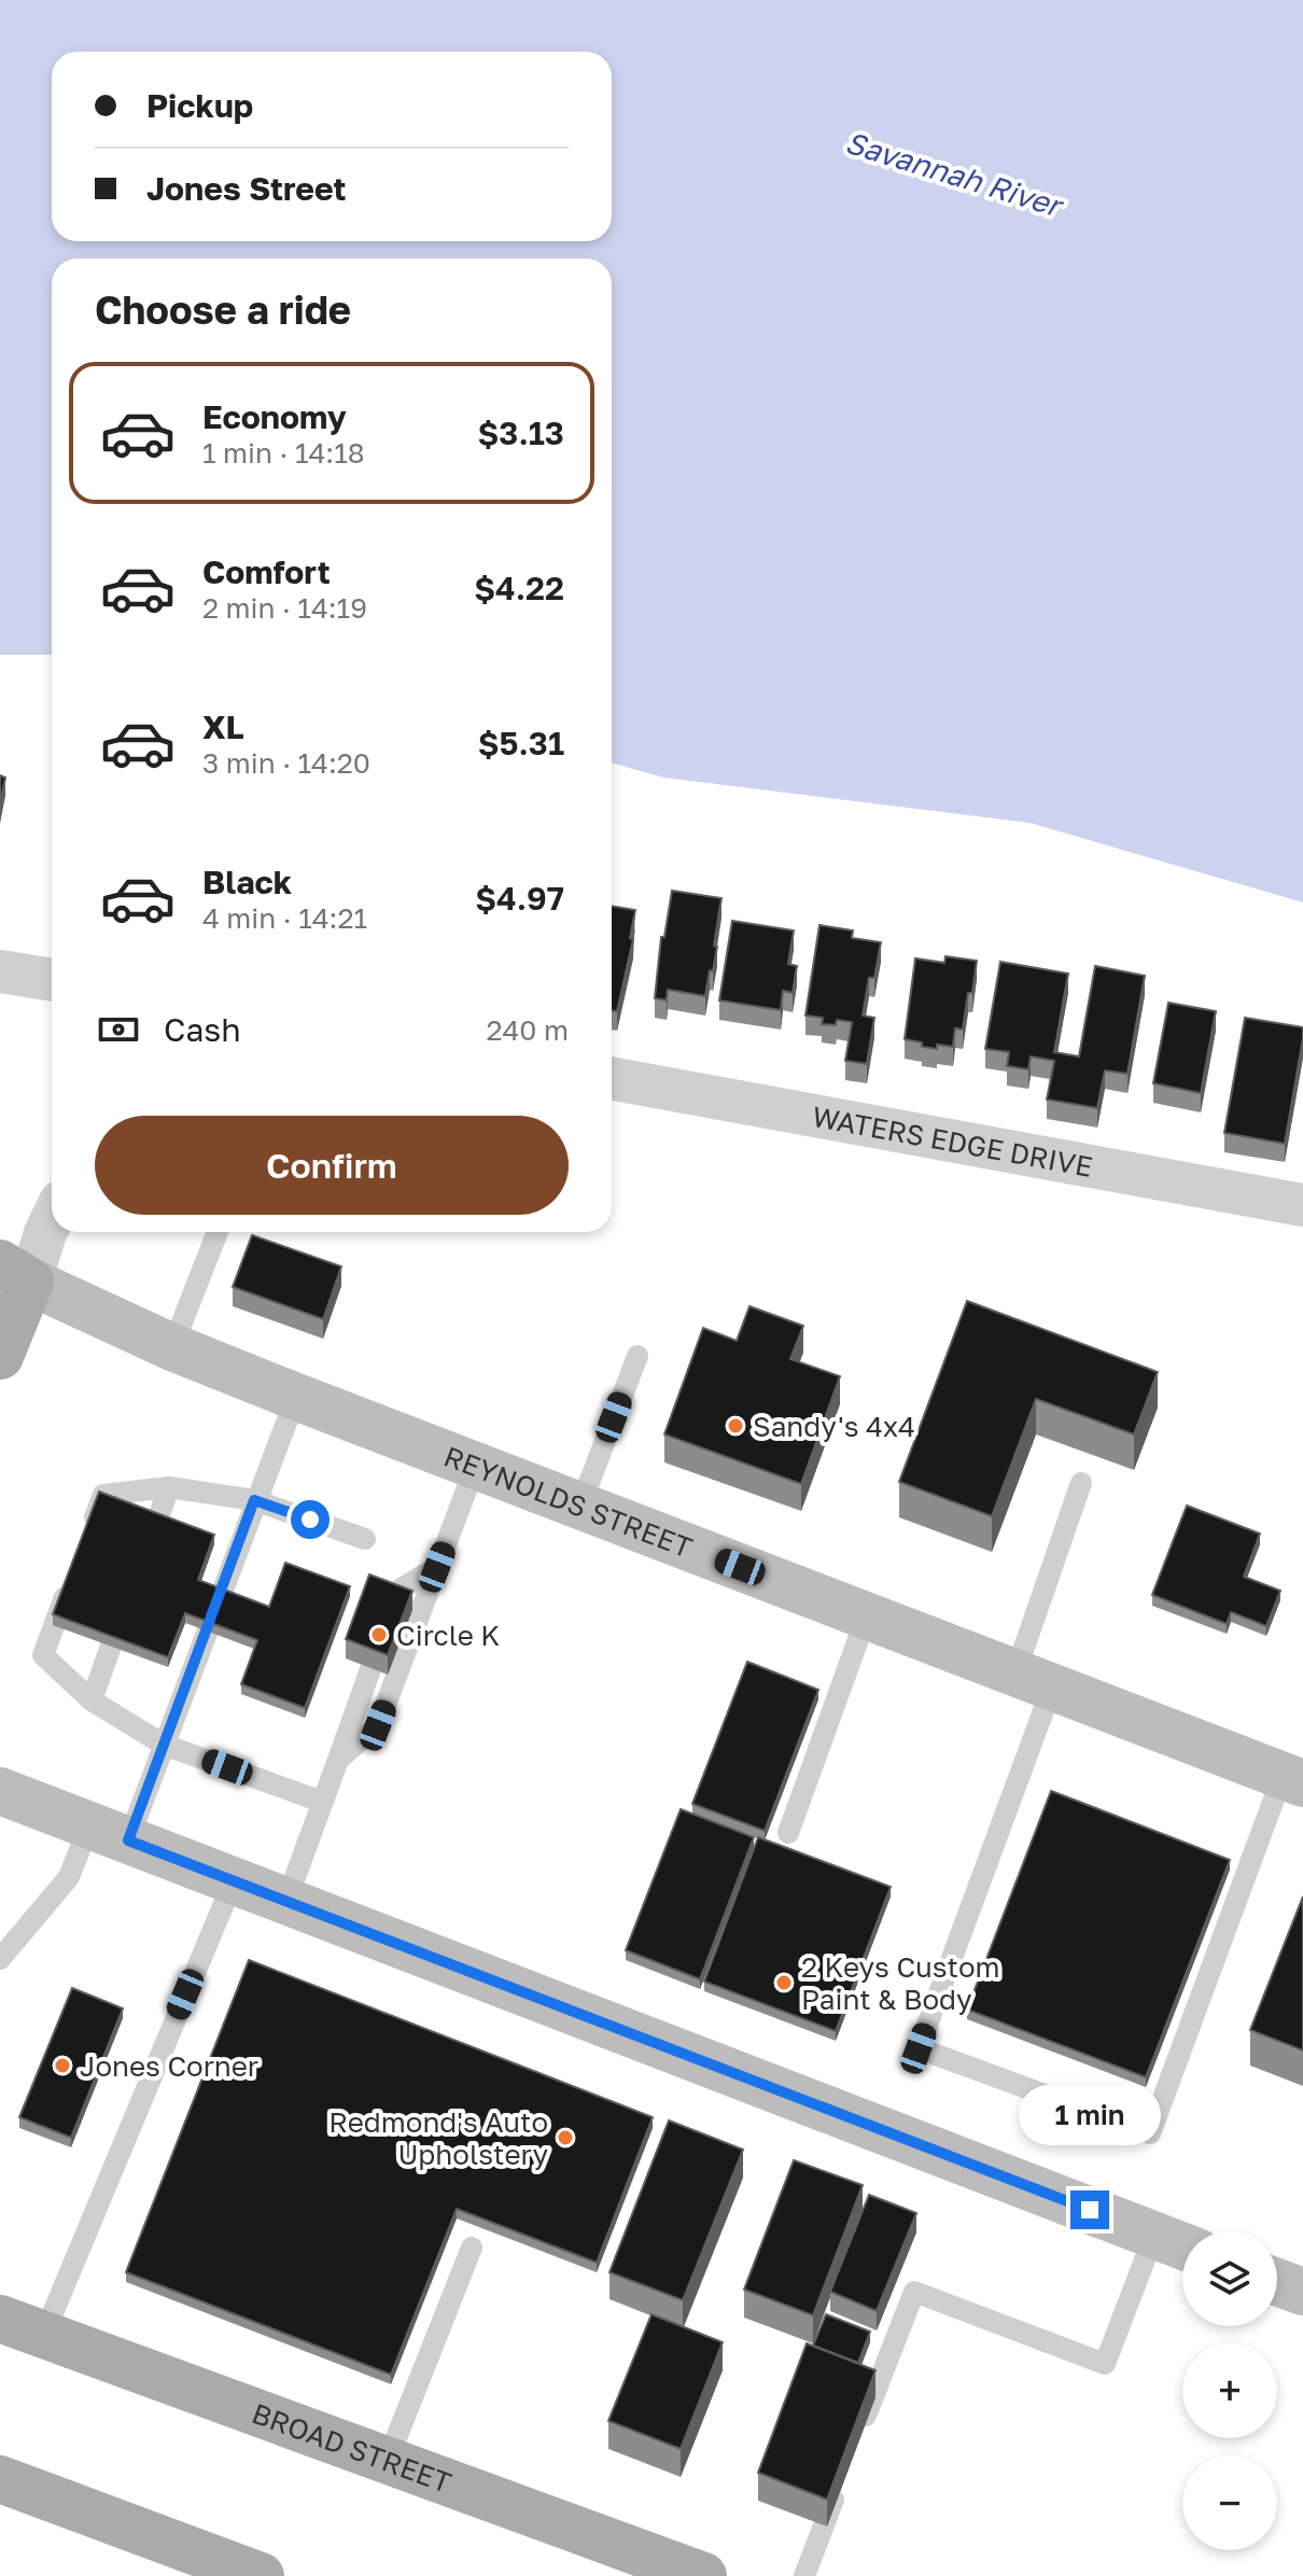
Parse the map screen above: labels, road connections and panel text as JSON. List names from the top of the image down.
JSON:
{
  "streets": {
    "main road": ["REYNOLDS STREET", "BROAD STREET"],
    "street": ["WATERS EDGE DRIVE"]
  },
  "water": ["Savannah River"],
  "places": [
    "Sandy's 4x4",
    "Circle K",
    "2 Keys Custom Paint & Body",
    "Jones Corner",
    "Redmond's Auto Upholstery"
  ],
  "page": {
    "banner": ["Pickup", "Jones Street"],
    "heading": "Choose a ride",
    "list": [
      {
        "name": "Economy",
        "note": "1 min · 14:18",
        "value": "$3.13"
      },
      {
        "name": "Comfort",
        "note": "2 min · 14:19",
        "value": "$4.22"
      },
      {
        "name": "XL",
        "note": "3 min · 14:20",
        "value": "$5.31"
      },
      {
        "name": "Black",
        "note": "4 min · 14:21",
        "value": "$4.97"
      }
    ],
    "pay": ["Cash", "240 m"],
    "buttons": "Confirm",
    "bubble": "1 min",
    "map_buttons": ["+", "−"]
  }
}
